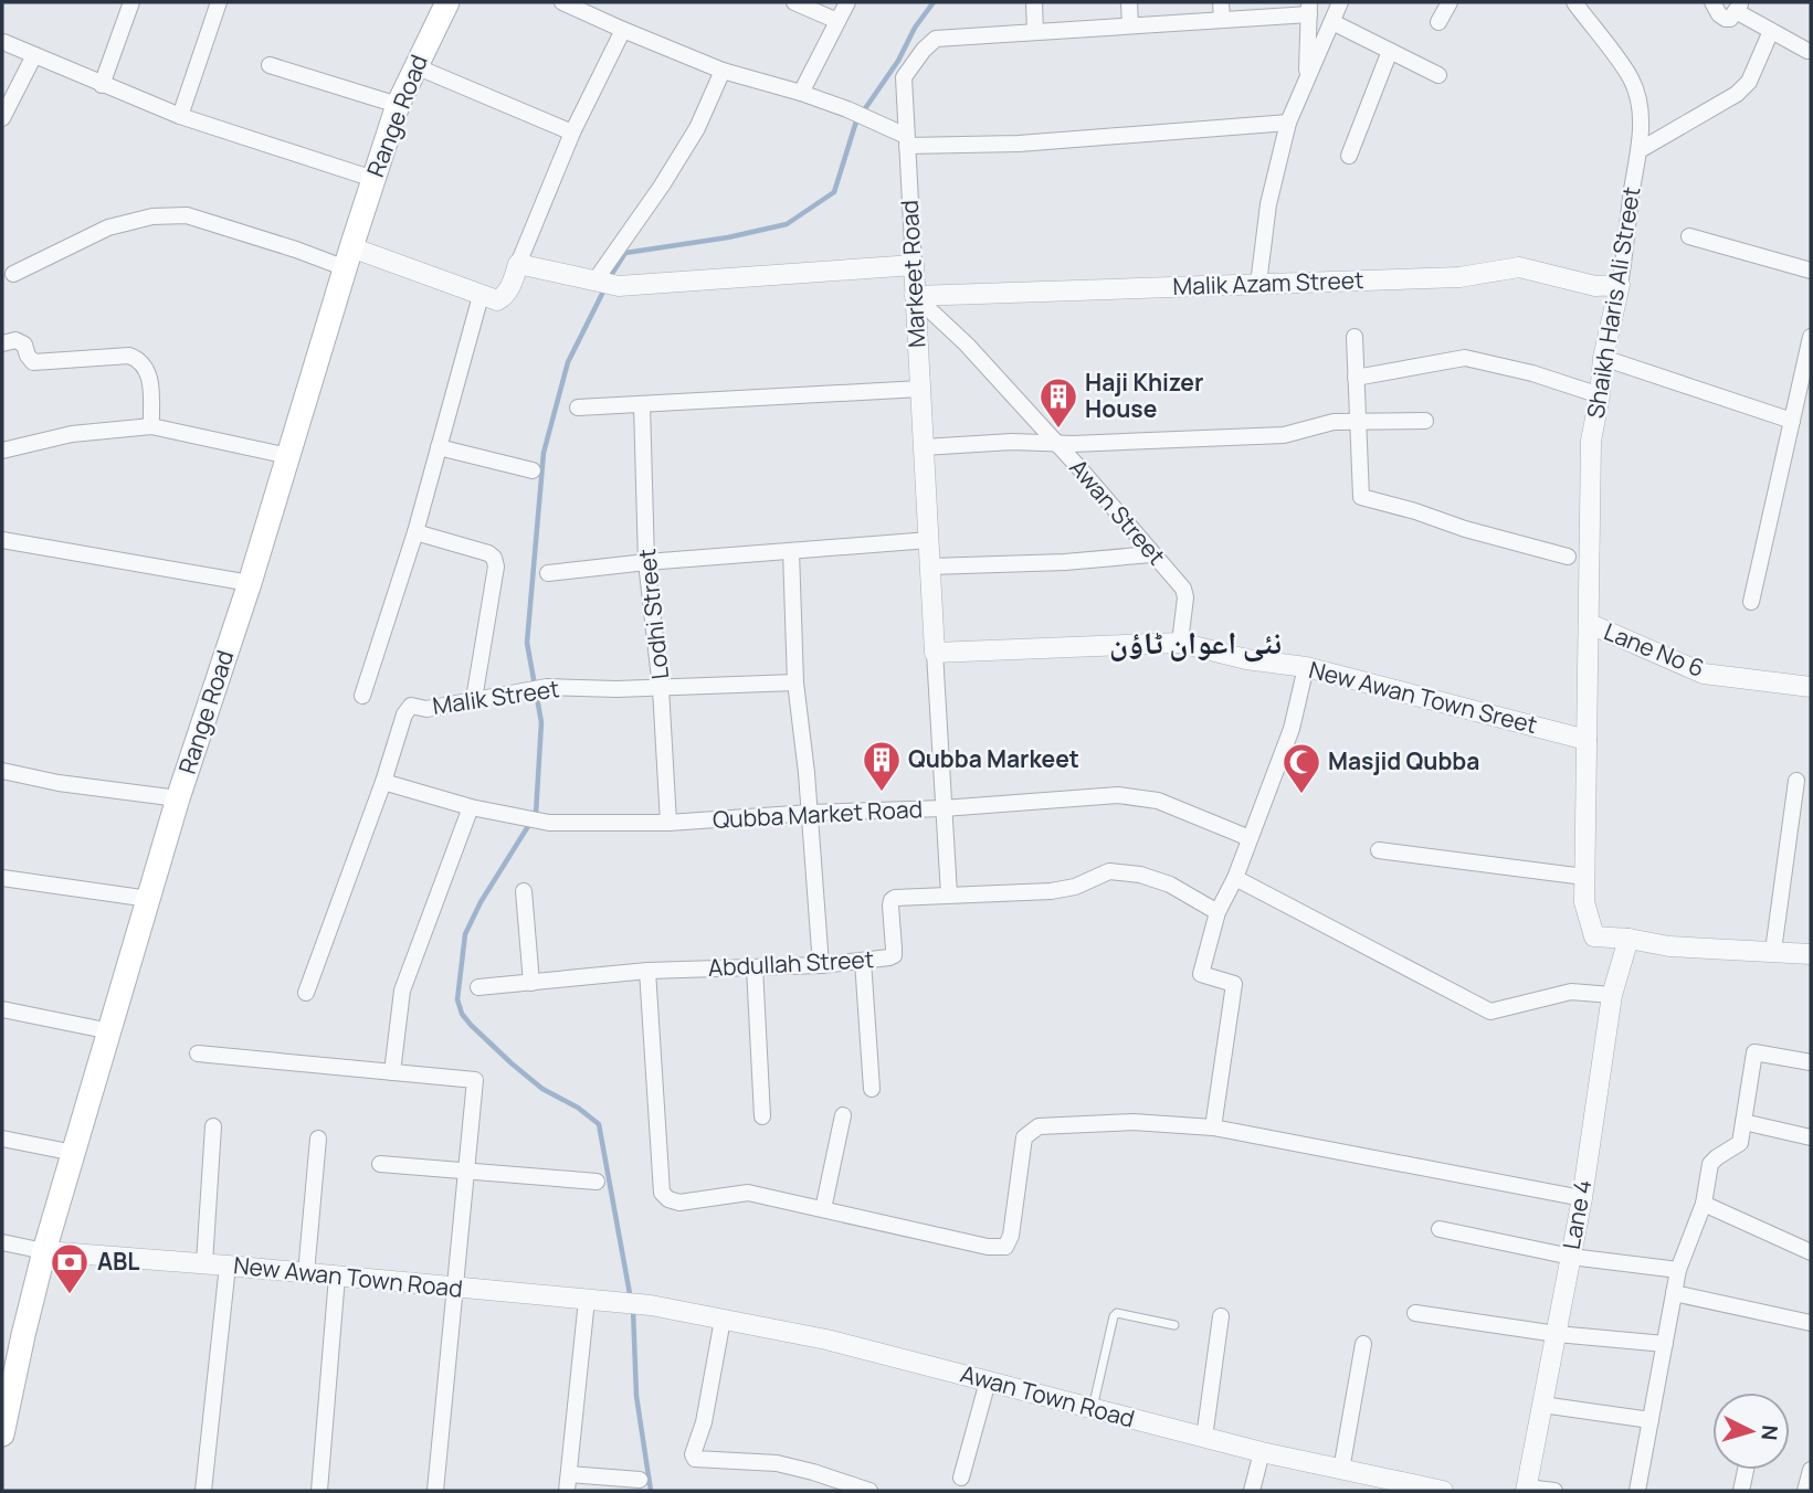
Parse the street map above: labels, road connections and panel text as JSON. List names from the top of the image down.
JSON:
{
  "streets": {
    "main road": ["Range Road"],
    "street": [
      "Markeet Road",
      "Malik Azam Street",
      "Shaikh Haris Ali Street",
      "Awan Street",
      "Lodhi Street",
      "Lane No 6",
      "Malik Street",
      "New Awan Town Sreet",
      "Qubba Market Road",
      "Abdullah Street",
      "Lane 4",
      "New Awan Town Road",
      "Awan Town Road"
    ]
  },
  "crossings": [
    ["Range Road", "New Awan Town Road"],
    ["Markeet Road", "Malik Azam Street"],
    ["Markeet Road", "Awan Street"],
    ["Markeet Road", "New Awan Town Sreet"],
    ["Markeet Road", "Qubba Market Road"],
    ["Markeet Road", "Abdullah Street"],
    ["Malik Azam Street", "Shaikh Haris Ali Street"],
    ["Malik Azam Street", "Awan Street"],
    ["Shaikh Haris Ali Street", "Lane No 6"],
    ["Shaikh Haris Ali Street", "New Awan Town Sreet"],
    ["Shaikh Haris Ali Street", "Lane 4"],
    ["Awan Street", "New Awan Town Sreet"],
    ["Lodhi Street", "Malik Street"],
    ["Lodhi Street", "Qubba Market Road"],
    ["Malik Street", "Qubba Market Road"],
    ["New Awan Town Road", "Awan Town Road"]
  ],
  "districts": ["نئی اعوان ٹاؤن"],
  "places": {
    "building": ["Haji Khizer House", "Qubba Markeet"],
    "mosque": ["Masjid Qubba"],
    "bank": ["ABL"]
  },
  "north": "right"
}
